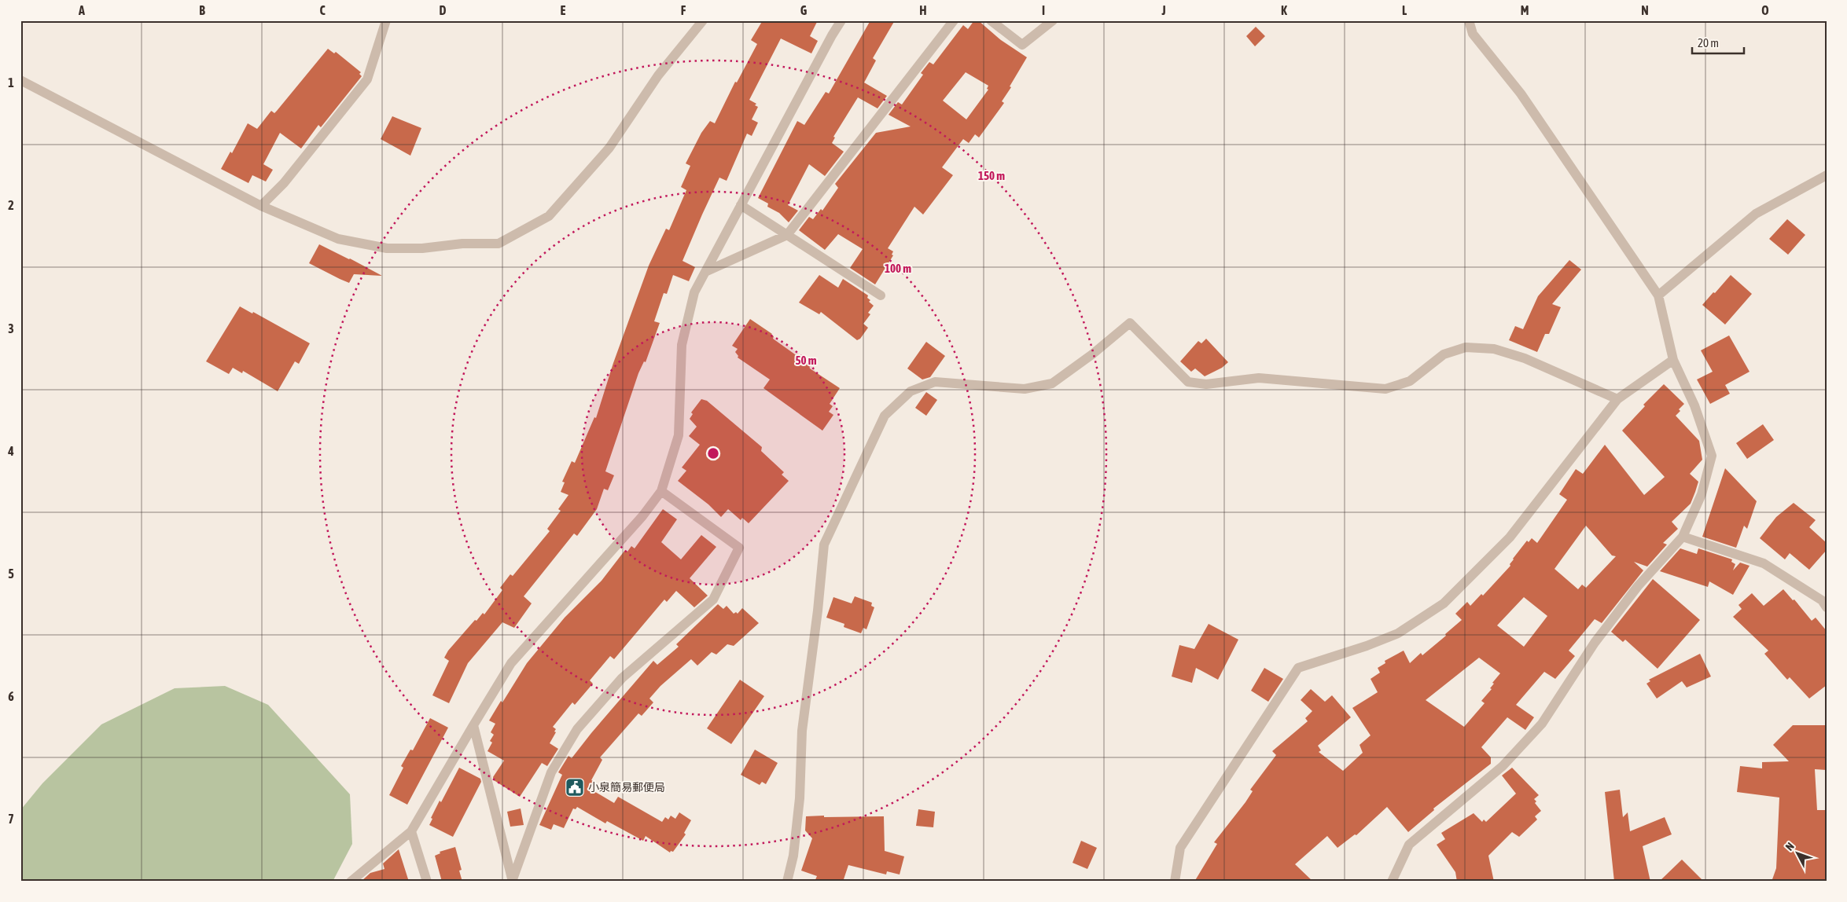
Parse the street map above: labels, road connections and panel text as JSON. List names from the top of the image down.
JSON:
{
  "places": {
    "public building": ["小泉簡易郵便局"]
  },
  "scale_bar": "20 m",
  "north": "top left",
  "grid": {
    "columns": [
      "A",
      "B",
      "C",
      "D",
      "E",
      "F",
      "G",
      "H",
      "I",
      "J",
      "K",
      "L",
      "M",
      "N",
      "O"
    ],
    "rows": [
      "1",
      "2",
      "3",
      "4",
      "5",
      "6",
      "7"
    ]
  },
  "rings": ["150 m", "100 m", "50 m"]
}
